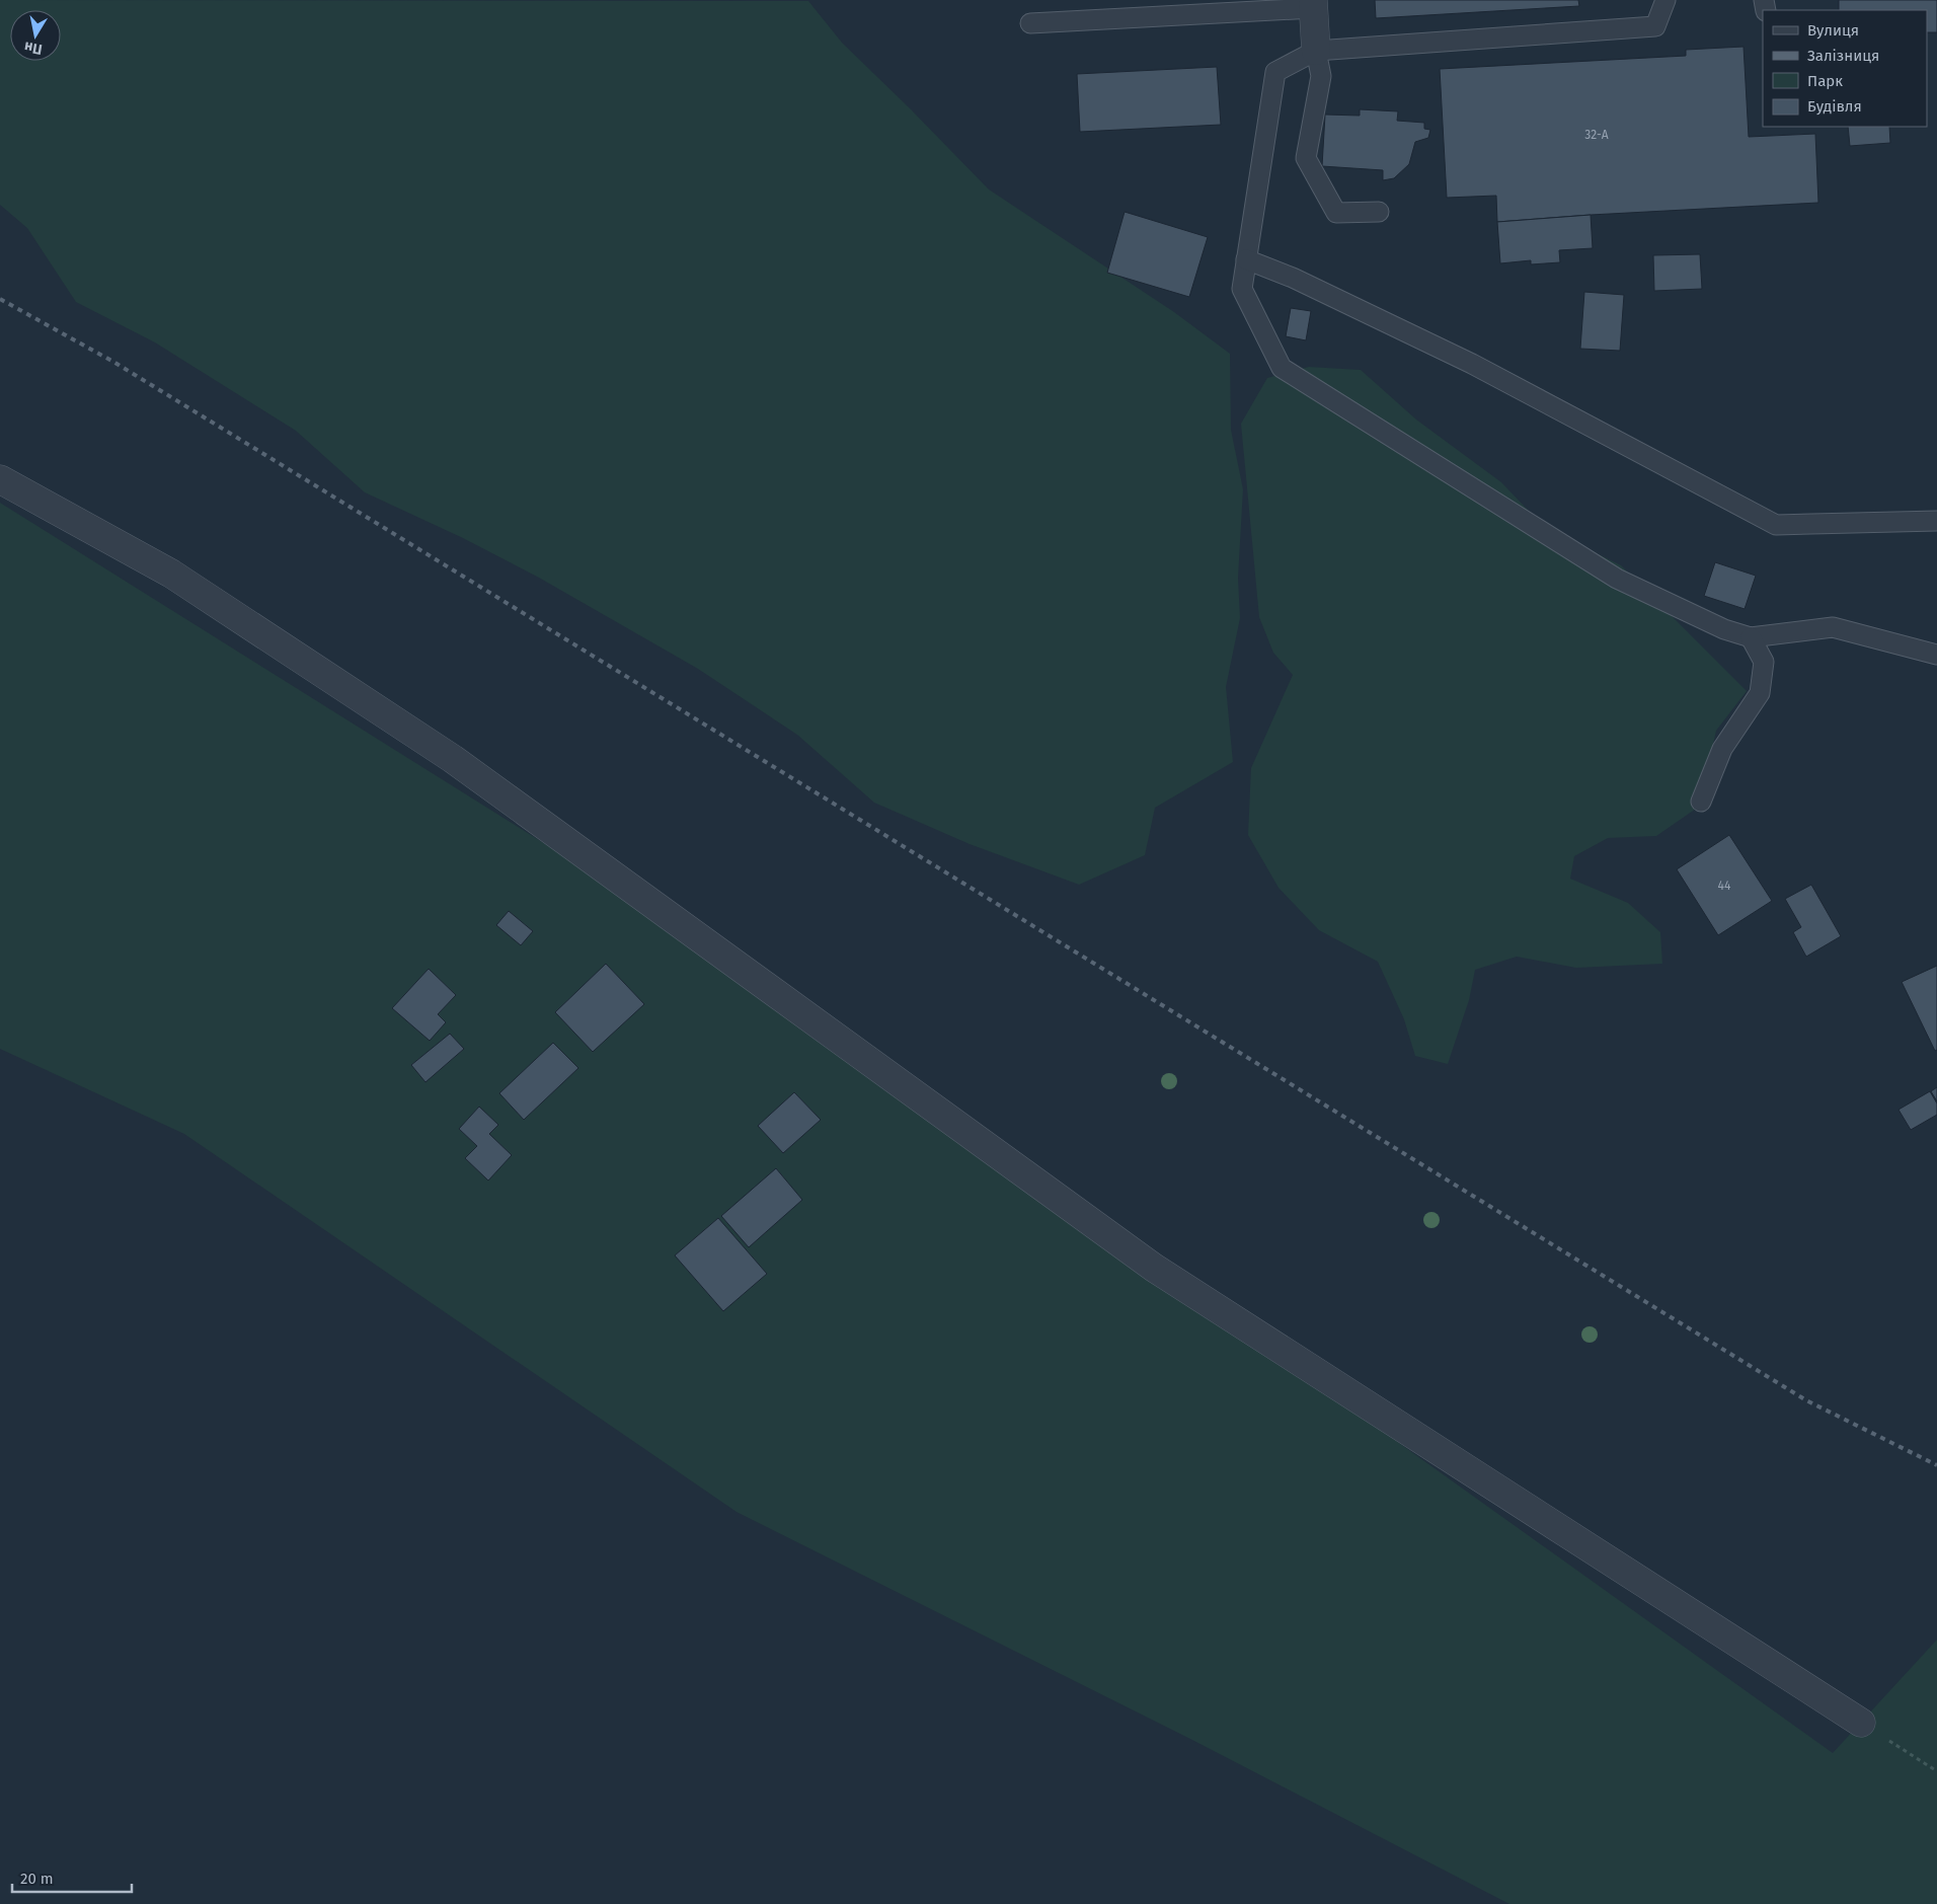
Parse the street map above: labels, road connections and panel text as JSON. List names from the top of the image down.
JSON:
{
  "house_numbers": ["32-А", "44"],
  "legend": [
    "Вулиця",
    "Залізниця",
    "Парк",
    "Будівля"
  ],
  "scale_bar": "20 m",
  "north": "bottom"
}
